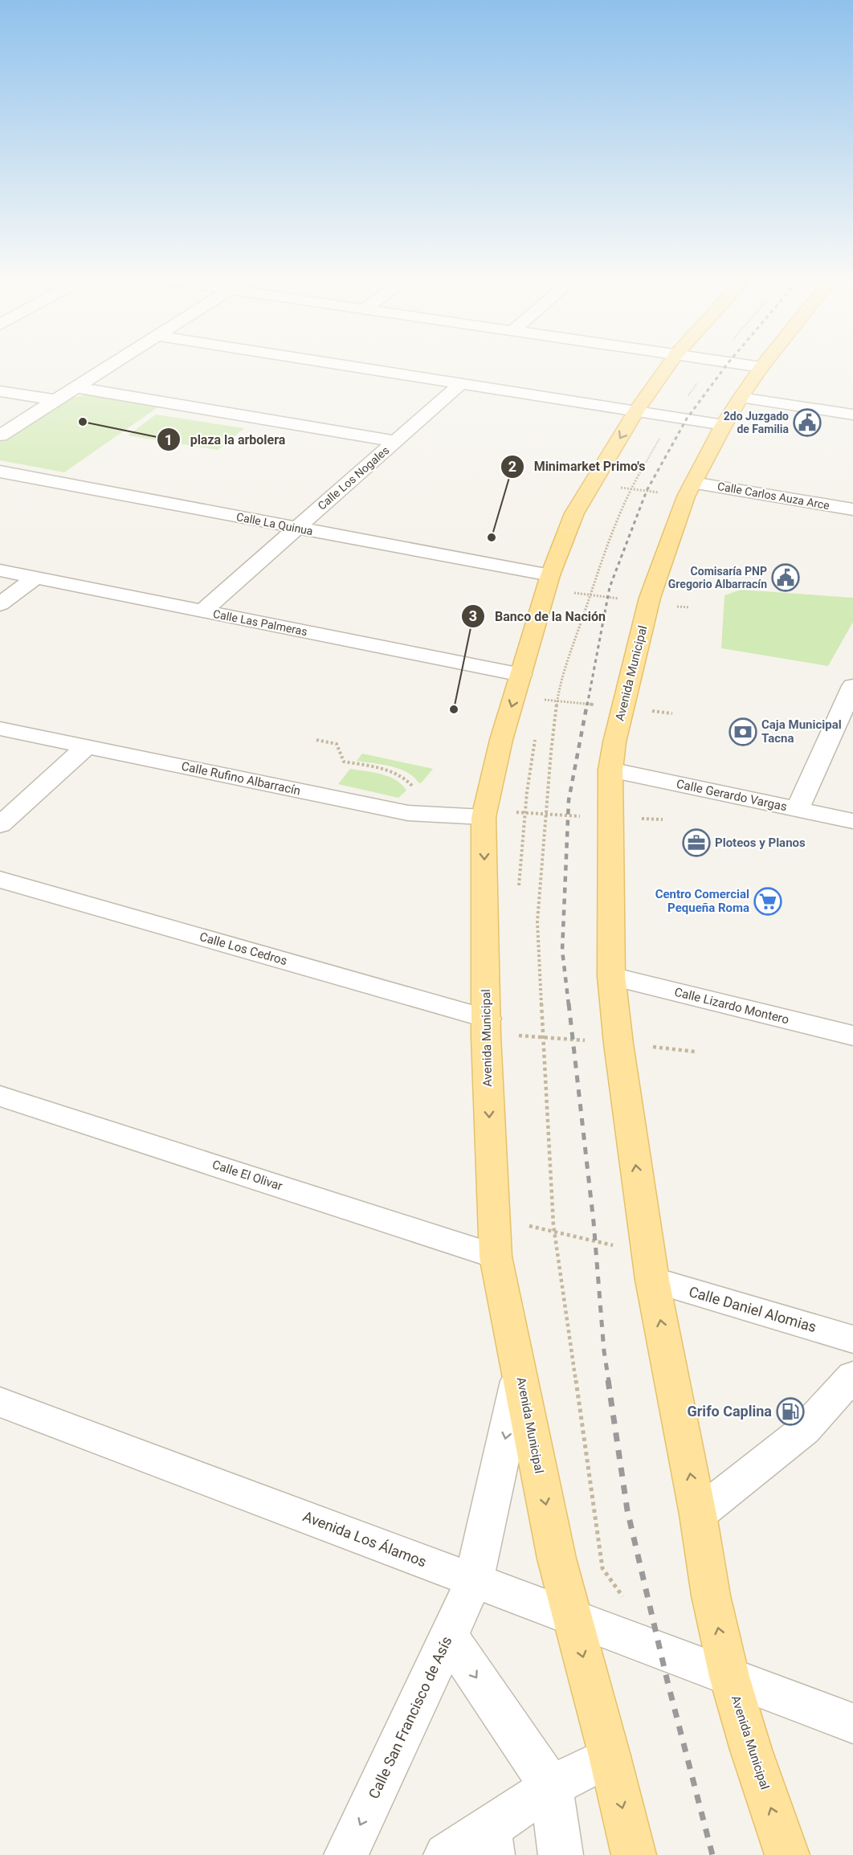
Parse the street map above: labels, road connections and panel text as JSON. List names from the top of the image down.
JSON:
{
  "streets": {
    "main road": ["Avenida Municipal"],
    "street": [
      "Calle Los Nogales",
      "Calle Carlos Auza Arce",
      "Calle La Quinua",
      "Calle Las Palmeras",
      "Calle Rufino Albarracín",
      "Calle Gerardo Vargas",
      "Calle Los Cedros",
      "Calle Lizardo Montero",
      "Calle El Olivar",
      "Calle Daniel Alomias",
      "Avenida Los Álamos",
      "Calle San Francisco de Asís"
    ]
  },
  "crossings": [
    ["Calle Los Nogales", "Calle La Quinua"],
    ["Calle Los Nogales", "Calle Las Palmeras"],
    ["Calle Carlos Auza Arce", "Avenida Municipal"],
    ["Calle La Quinua", "Avenida Municipal"],
    ["Calle Las Palmeras", "Avenida Municipal"],
    ["Avenida Municipal", "Calle Rufino Albarracín"],
    ["Avenida Municipal", "Calle Gerardo Vargas"],
    ["Avenida Municipal", "Calle Los Cedros"],
    ["Avenida Municipal", "Calle Lizardo Montero"],
    ["Avenida Municipal", "Calle El Olivar"],
    ["Avenida Municipal", "Calle Daniel Alomias"],
    ["Avenida Municipal", "Avenida Los Álamos"],
    ["Avenida Municipal", "Calle San Francisco de Asís"],
    ["Avenida Los Álamos", "Calle San Francisco de Asís"]
  ],
  "one_way": ["Calle San Francisco de Asís"],
  "places": {
    "other": ["plaza la arbolera", "Minimarket Primo's", "Banco de la Nación"],
    "public building": ["2do Juzgado de Familia", "Comisaría PNP Gregorio Albarracín"],
    "bank": ["Caja Municipal Tacna"],
    "office": ["Ploteos y Planos"],
    "supermarket": ["Centro Comercial Pequeña Roma"],
    "fuel station": ["Grifo Caplina"]
  }
}
